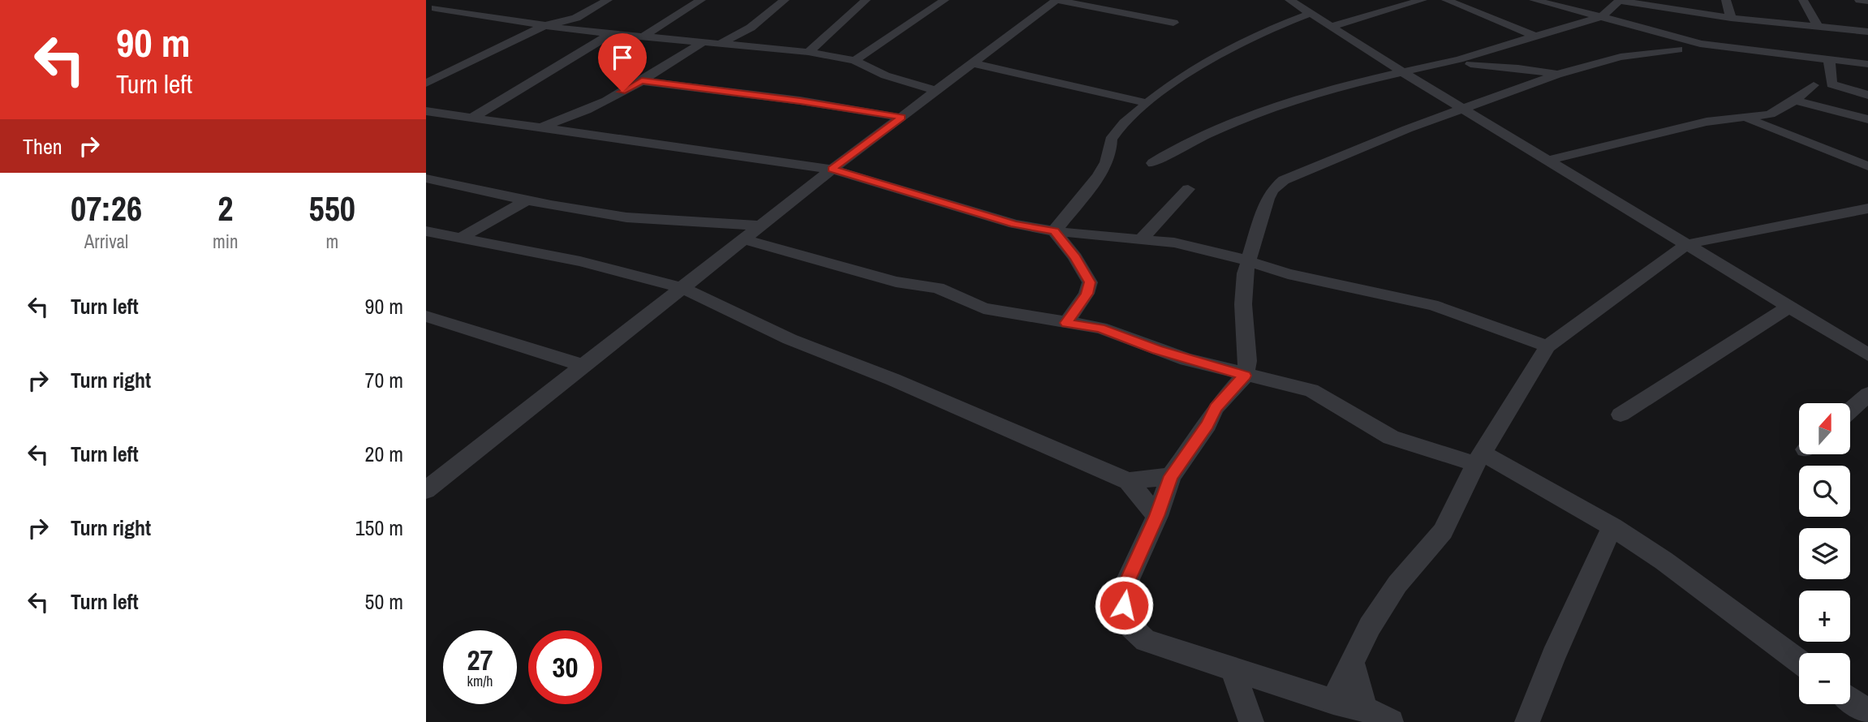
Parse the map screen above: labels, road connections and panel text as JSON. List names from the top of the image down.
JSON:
{
  "north": "top",
  "page": {
    "turn": ["90 m", "Turn left"],
    "then": "Then",
    "eta": [
      "07:26",
      "Arrival",
      "2",
      "min",
      "550",
      "m"
    ],
    "list": [
      {
        "name": "Turn left",
        "value": "90 m"
      },
      {
        "name": "Turn right",
        "value": "70 m"
      },
      {
        "name": "Turn left",
        "value": "20 m"
      },
      {
        "name": "Turn right",
        "value": "150 m"
      },
      {
        "name": "Turn left",
        "value": "50 m"
      }
    ],
    "map_buttons": ["+", "−"],
    "speed": "27 km/h",
    "limit": "30"
  }
}
